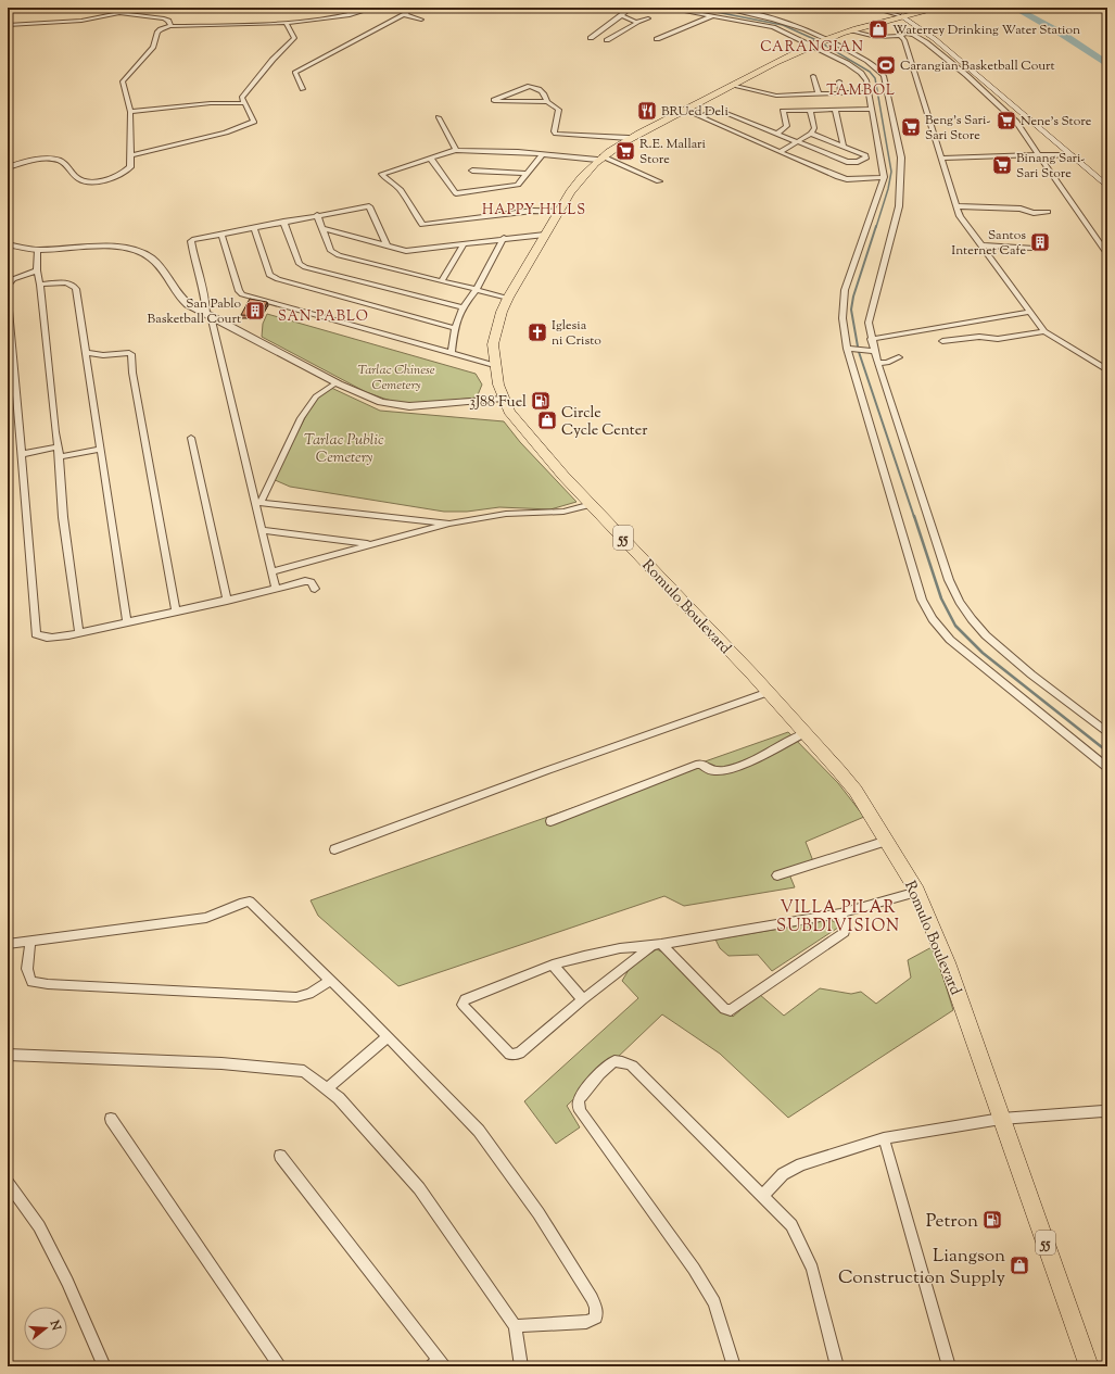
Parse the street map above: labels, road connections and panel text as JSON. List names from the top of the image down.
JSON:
{
  "streets": {
    "highway": ["55", "Romulo Boulevard"]
  },
  "districts": [
    "CARANGIAN",
    "TAMBOL",
    "HAPPY HILLS",
    "SAN PABLO",
    "VILLA PILAR SUBDIVISION"
  ],
  "parks": ["Tarlac Chinese Cemetery", "Tarlac Public Cemetery"],
  "places": {
    "shop": ["Waterrey Drinking Water Station", "Circle Cycle Center", "Liangson Construction Supply"],
    "sports": ["Carangian Basketball Court"],
    "restaurant": ["BRUed Deli"],
    "supermarket": [
      "Nene's Store",
      "Beng's Sari- Sari Store",
      "R.E. Mallari Store",
      "Binang Sari- Sari Store"
    ],
    "building": ["Santos Internet Cafe", "San Pablo Basketball Court"],
    "church": ["Iglesia ni Cristo"],
    "fuel station": ["3J88 Fuel", "Petron"]
  },
  "north": "right"
}
